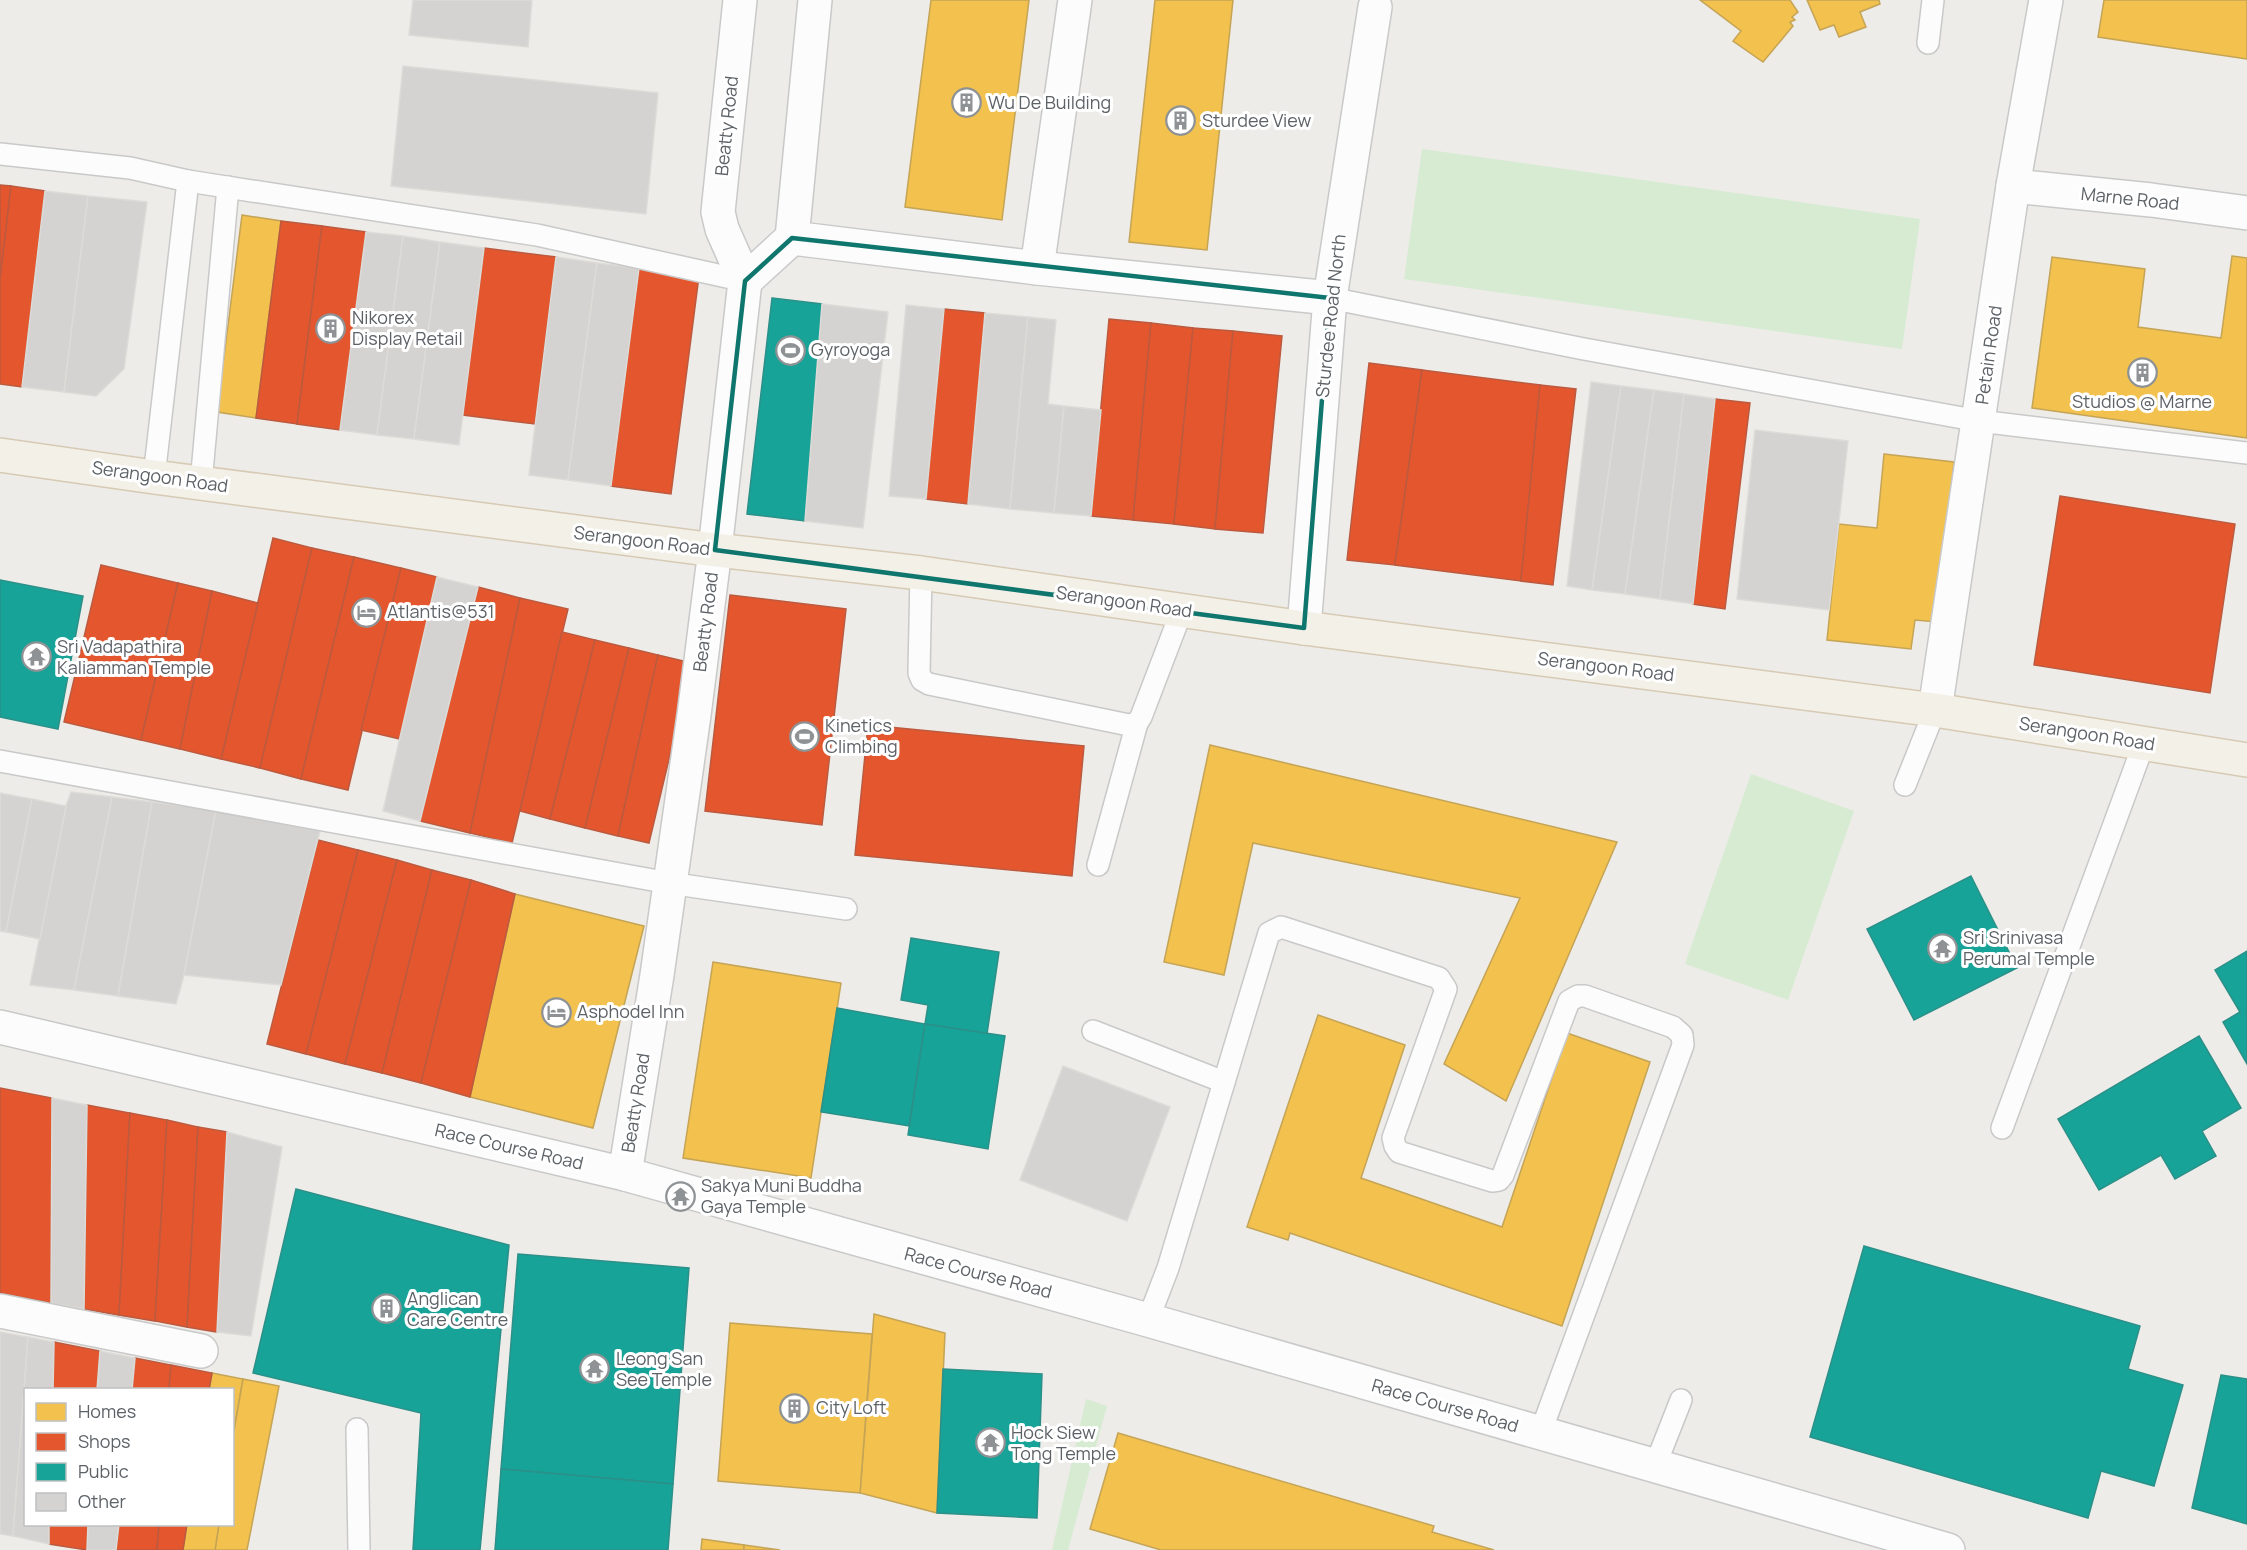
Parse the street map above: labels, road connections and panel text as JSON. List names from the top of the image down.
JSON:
{
  "streets": {
    "main road": ["Serangoon Road"],
    "street": [
      "Beatty Road",
      "Marne Road",
      "Sturdee Road North",
      "Petain Road",
      "Race Course Road"
    ]
  },
  "crossings": [
    ["Beatty Road", "Serangoon Road"],
    ["Beatty Road", "Race Course Road"],
    ["Marne Road", "Petain Road"],
    ["Sturdee Road North", "Serangoon Road"],
    ["Petain Road", "Serangoon Road"]
  ],
  "places": {
    "building": [
      "Wu De Building",
      "Sturdee View",
      "Nikorex Display Retail",
      "Studios @ Marne",
      "Anglican Care Centre",
      "City Loft"
    ],
    "sports": ["Gyroyoga", "Kinetics Climbing"],
    "hotel": ["Atlantis@531", "Asphodel Inn"],
    "temple": [
      "Sri Vadapathira Kaliamman Temple",
      "Sri Srinivasa Perumal Temple",
      "Sakya Muni Buddha Gaya Temple",
      "Leong San See Temple",
      "Hock Siew Tong Temple"
    ]
  },
  "legend": [
    "Homes",
    "Shops",
    "Public",
    "Other"
  ]
}
